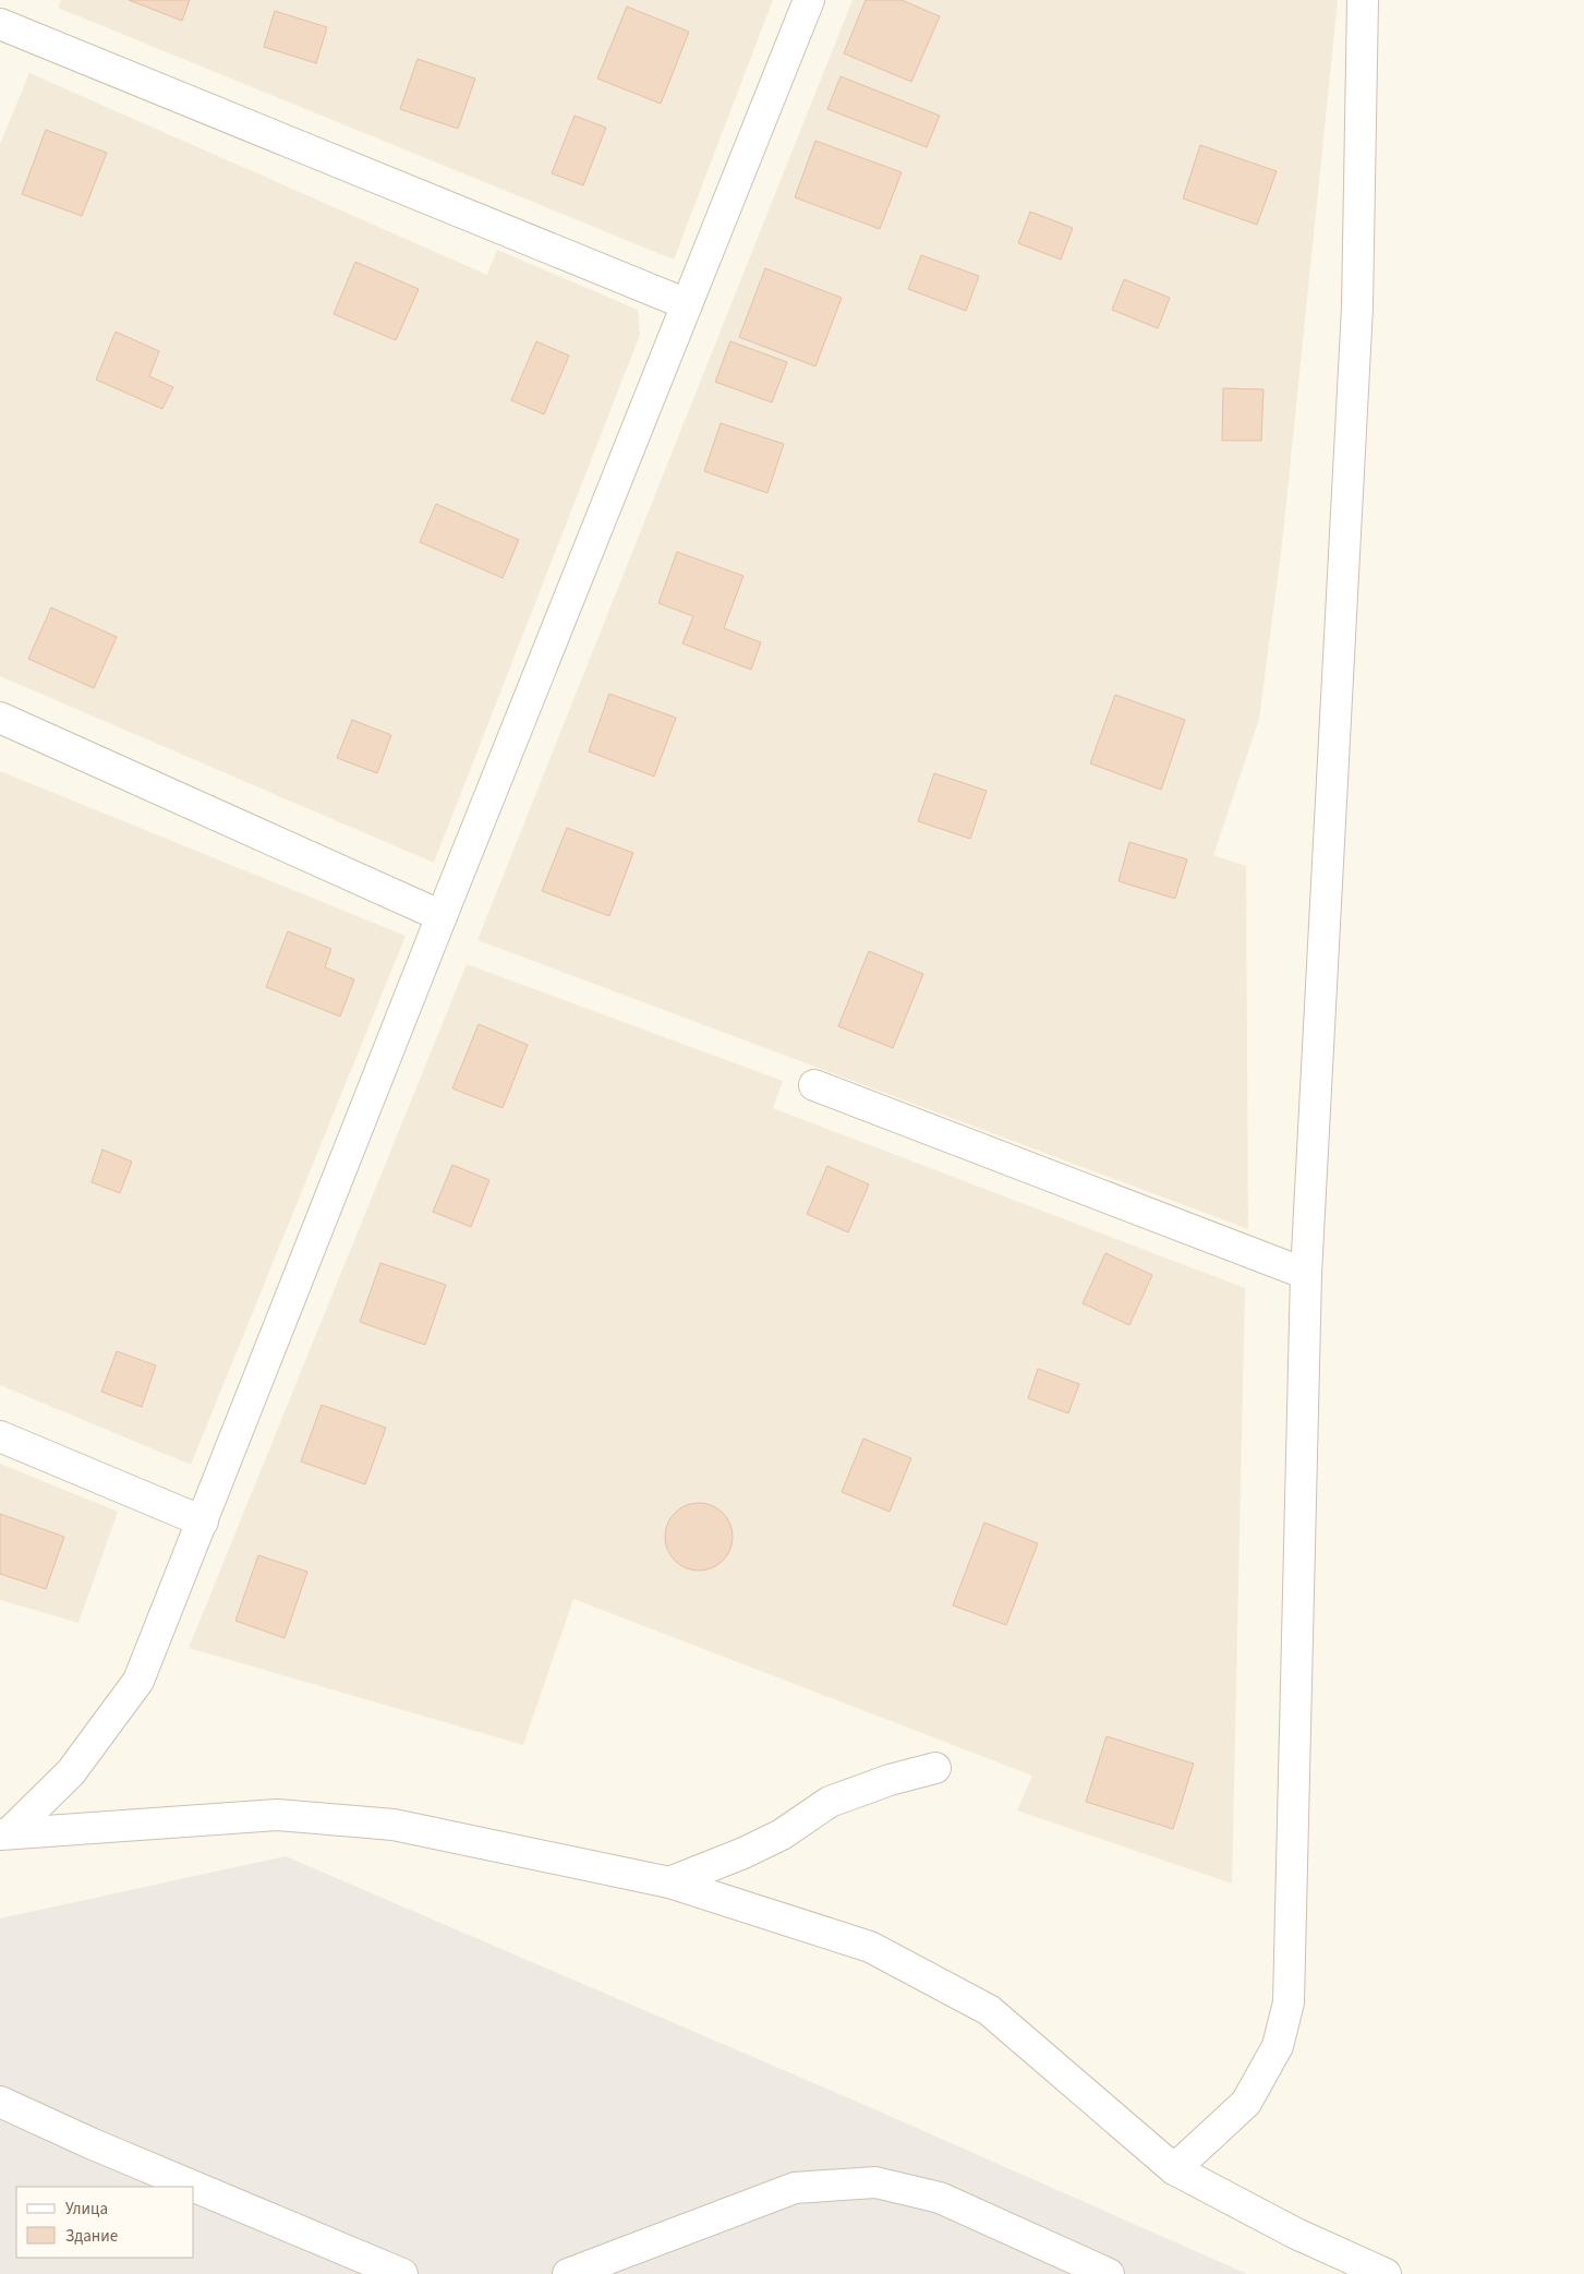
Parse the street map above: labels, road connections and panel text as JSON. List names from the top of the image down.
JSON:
{
  "legend": ["Улица", "Здание"]
}
